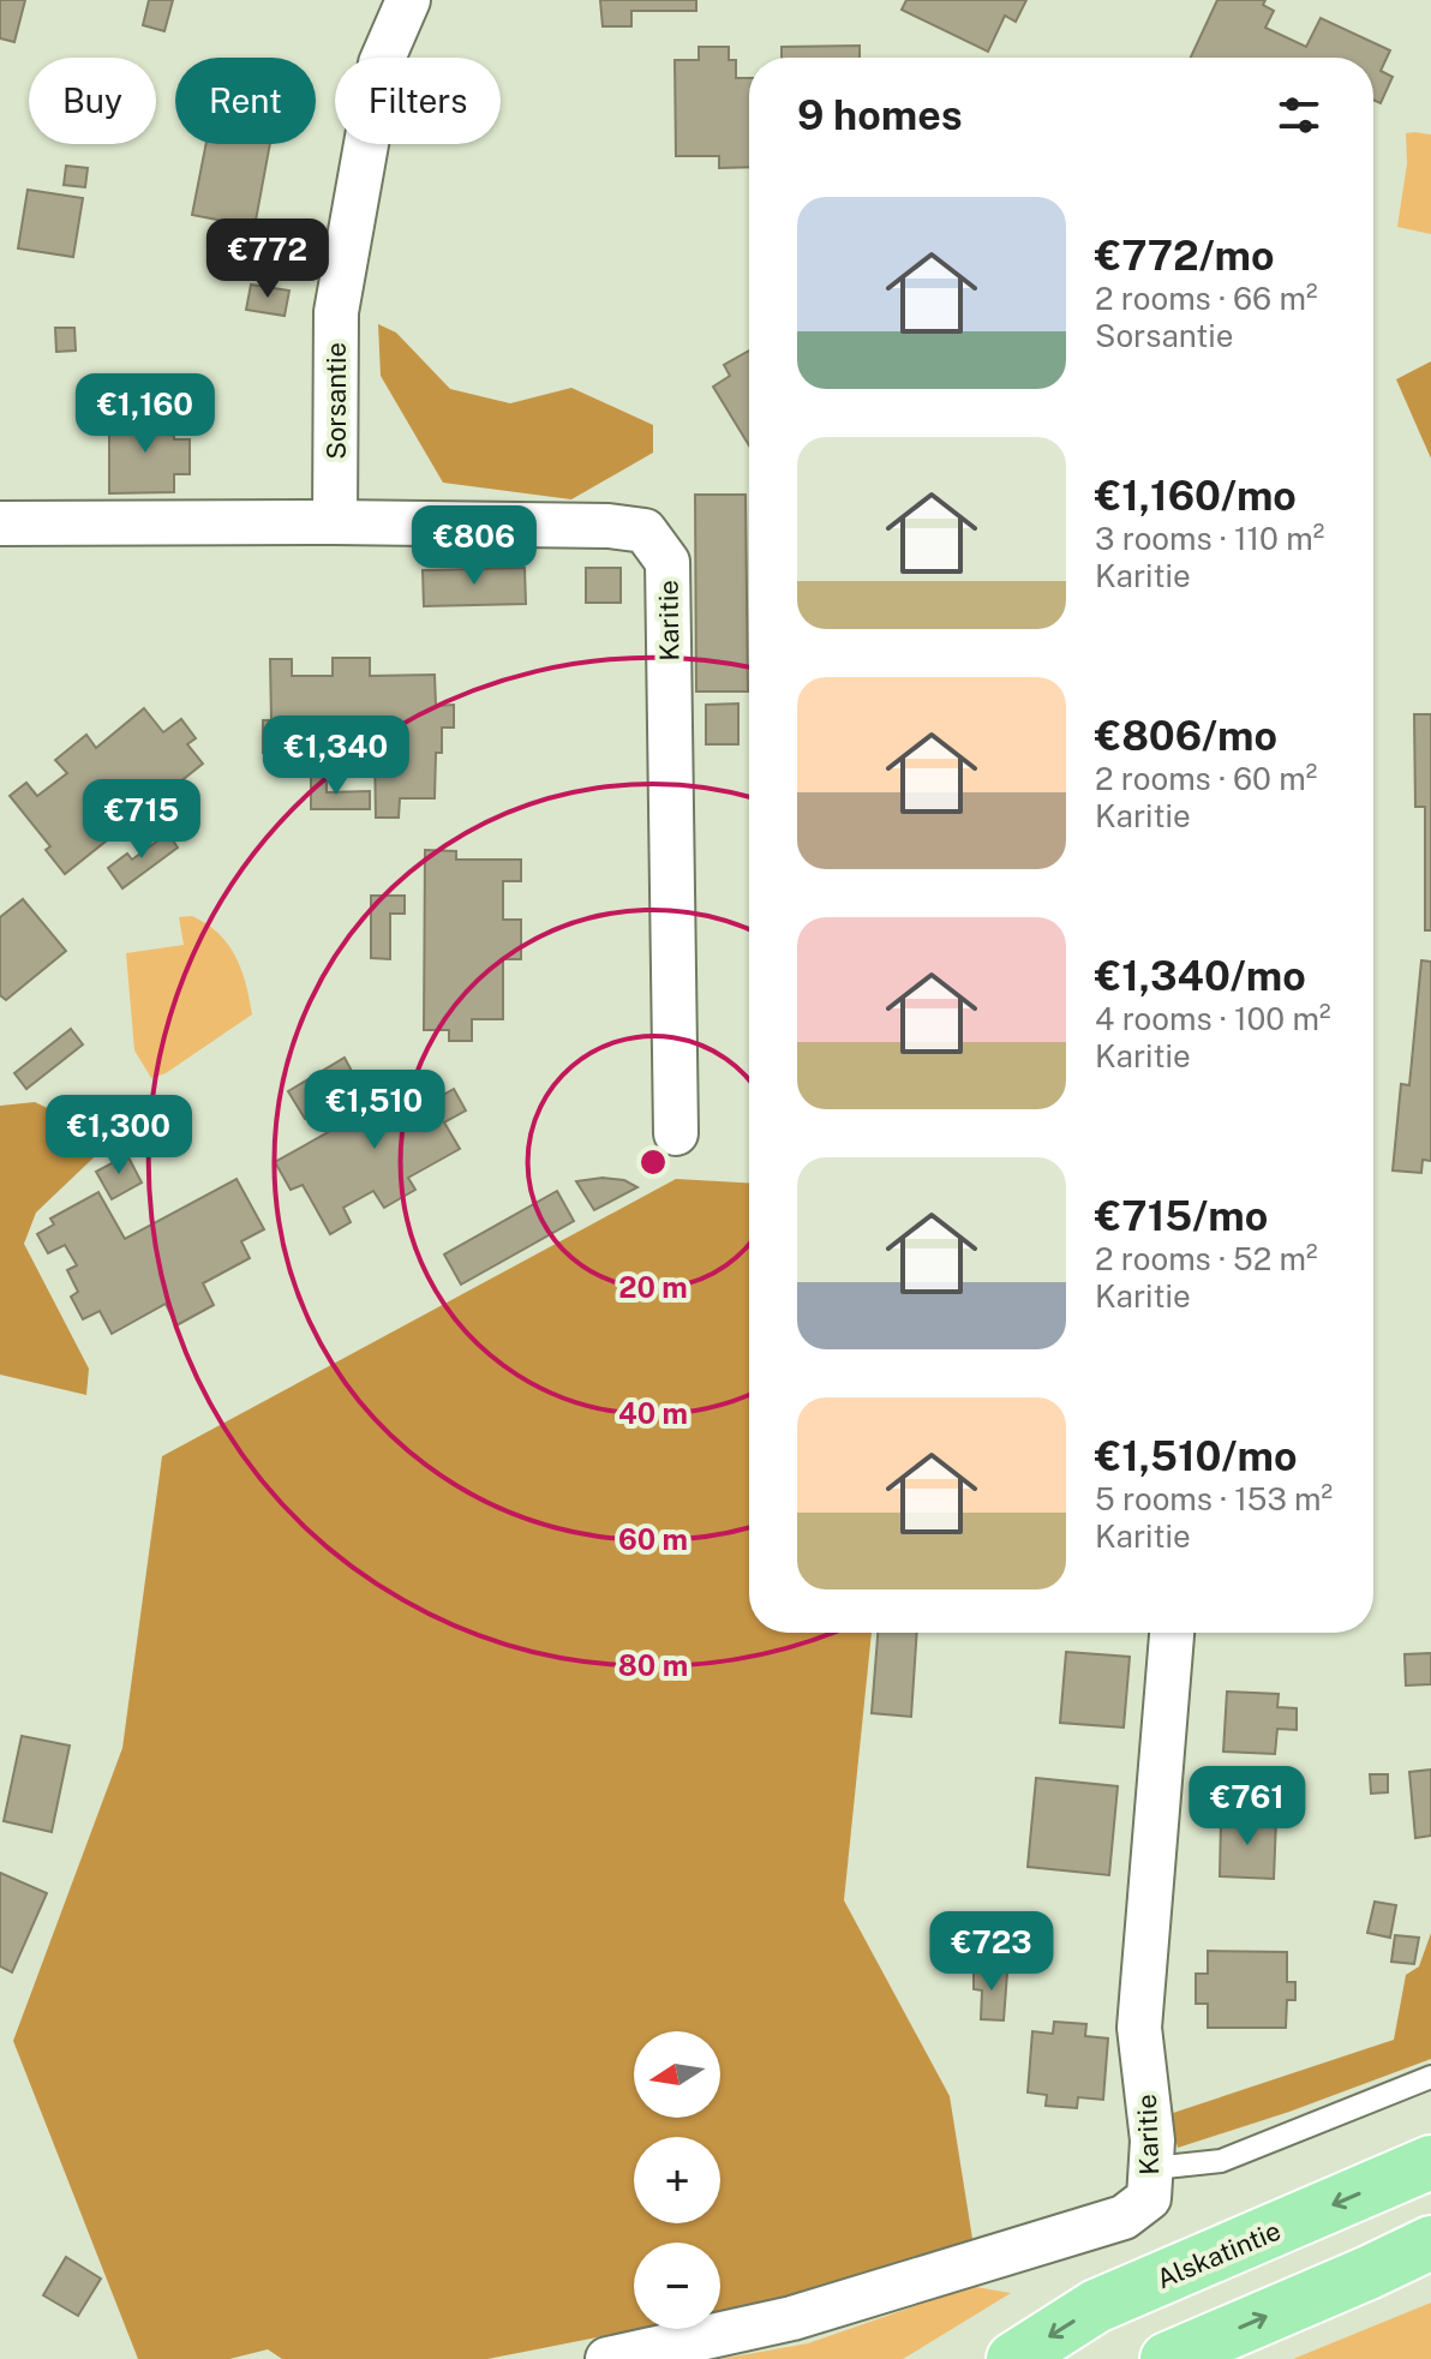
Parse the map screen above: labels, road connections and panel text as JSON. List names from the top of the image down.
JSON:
{
  "streets": {
    "main road": ["Alskatintie"],
    "street": ["Sorsantie", "Karitie"]
  },
  "crossings": [
    ["Sorsantie", "Karitie"]
  ],
  "north": "left",
  "page": {
    "chip": ["Buy", "Rent", "Filters"],
    "heading": "9 homes",
    "list": [
      {
        "name": "€772/mo",
        "note": "2 rooms · 66 m² · Sorsantie"
      },
      {
        "name": "€1,160/mo",
        "note": "3 rooms · 110 m² · Karitie"
      },
      {
        "name": "€806/mo",
        "note": "2 rooms · 60 m² · Karitie"
      },
      {
        "name": "€1,340/mo",
        "note": "4 rooms · 100 m² · Karitie"
      },
      {
        "name": "€715/mo",
        "note": "2 rooms · 52 m² · Karitie"
      },
      {
        "name": "€1,510/mo",
        "note": "5 rooms · 153 m² · Karitie"
      }
    ],
    "price": [
      "€772",
      "€1,160",
      "€806",
      "€1,340",
      "€715",
      "€1,510",
      "€1,300",
      "€761",
      "€723"
    ],
    "map_buttons": ["+", "−"]
  },
  "rings": [
    "20 m",
    "40 m",
    "60 m",
    "80 m"
  ]
}
